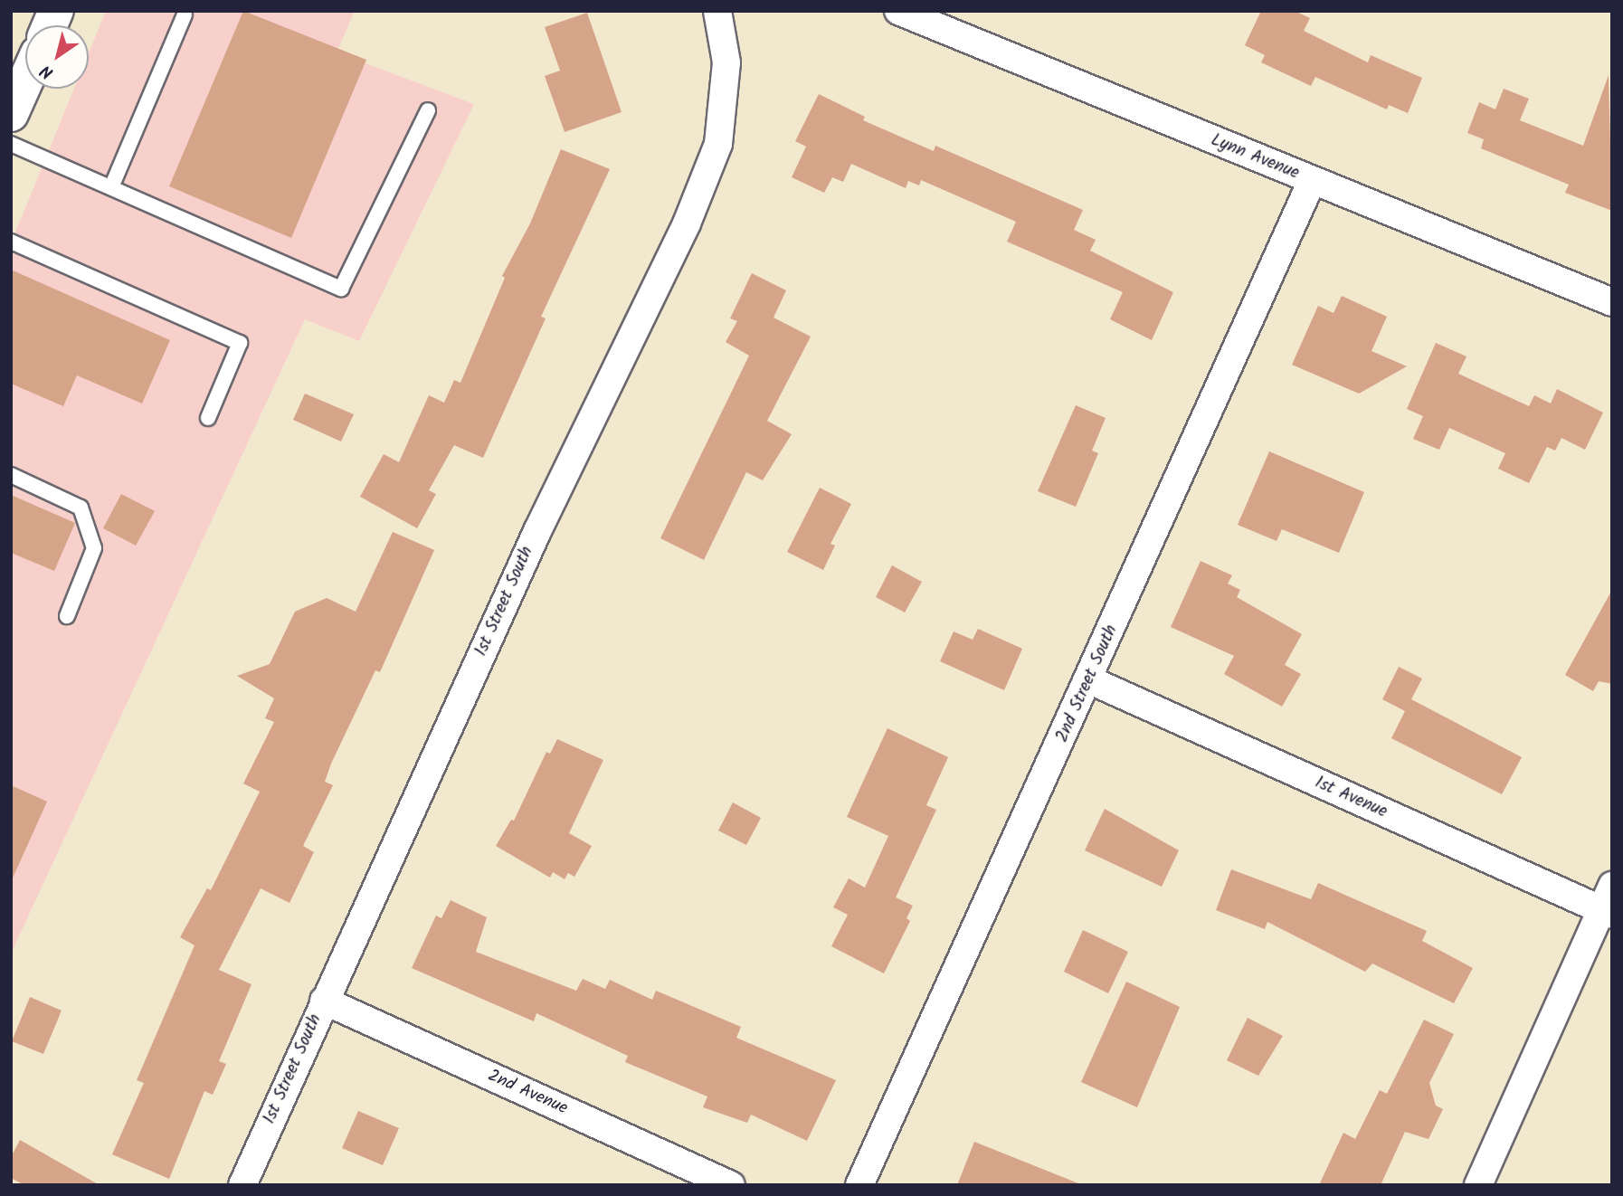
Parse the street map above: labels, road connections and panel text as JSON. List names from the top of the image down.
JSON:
{
  "streets": {
    "street": [
      "Lynn Avenue",
      "1st Street South",
      "2nd Street South",
      "1st Avenue",
      "2nd Avenue"
    ]
  },
  "crossings": [
    ["Lynn Avenue", "2nd Street South"],
    ["1st Street South", "2nd Avenue"],
    ["2nd Street South", "1st Avenue"]
  ],
  "north": "bottom left"
}
